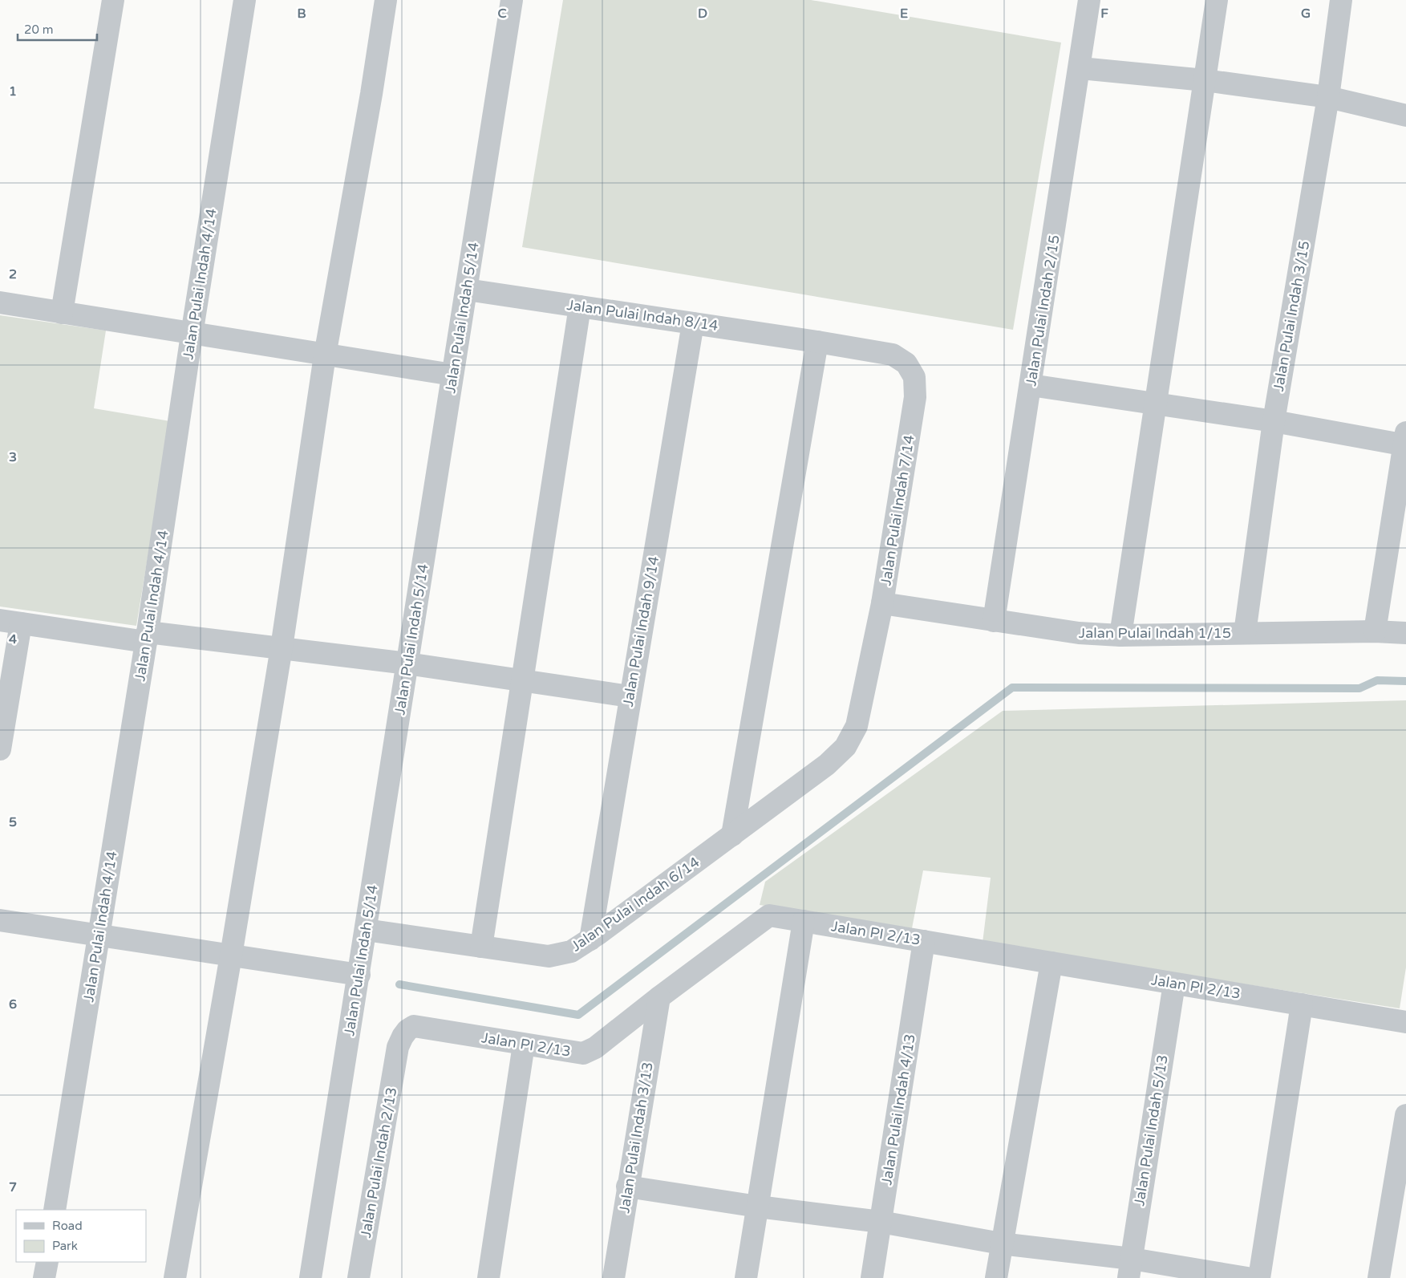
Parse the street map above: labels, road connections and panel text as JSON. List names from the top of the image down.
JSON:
{
  "streets": {
    "street": [
      "Jalan Pulai Indah 4/14",
      "Jalan Pulai Indah 2/15",
      "Jalan Pulai Indah 8/14",
      "Jalan Pulai Indah 3/15",
      "Jalan Pulai Indah 5/14",
      "Jalan Pulai Indah 7/14",
      "Jalan Pulai Indah 9/14",
      "Jalan Pulai Indah 1/15",
      "Jalan Pulai Indah 6/14",
      "Jalan PI 2/13",
      "Jalan Pulai Indah 4/13",
      "Jalan Pulai Indah 5/13",
      "Jalan Pulai Indah 3/13",
      "Jalan Pulai Indah 2/13"
    ]
  },
  "crossings": [
    ["Jalan Pulai Indah 2/15", "Jalan Pulai Indah 1/15"],
    ["Jalan Pulai Indah 8/14", "Jalan Pulai Indah 5/14"],
    ["Jalan Pulai Indah 8/14", "Jalan Pulai Indah 7/14"],
    ["Jalan Pulai Indah 8/14", "Jalan Pulai Indah 9/14"],
    ["Jalan Pulai Indah 3/15", "Jalan Pulai Indah 1/15"],
    ["Jalan Pulai Indah 5/14", "Jalan Pulai Indah 6/14"],
    ["Jalan Pulai Indah 7/14", "Jalan Pulai Indah 1/15"],
    ["Jalan Pulai Indah 7/14", "Jalan Pulai Indah 6/14"],
    ["Jalan Pulai Indah 9/14", "Jalan Pulai Indah 6/14"],
    ["Jalan PI 2/13", "Jalan Pulai Indah 4/13"],
    ["Jalan PI 2/13", "Jalan Pulai Indah 5/13"],
    ["Jalan PI 2/13", "Jalan Pulai Indah 3/13"],
    ["Jalan PI 2/13", "Jalan Pulai Indah 2/13"]
  ],
  "legend": ["Road", "Park"],
  "scale_bar": "20 m",
  "grid": {
    "columns": [
      "B",
      "C",
      "D",
      "E",
      "F",
      "G"
    ],
    "rows": [
      "1",
      "2",
      "3",
      "4",
      "5",
      "6",
      "7"
    ]
  }
}
